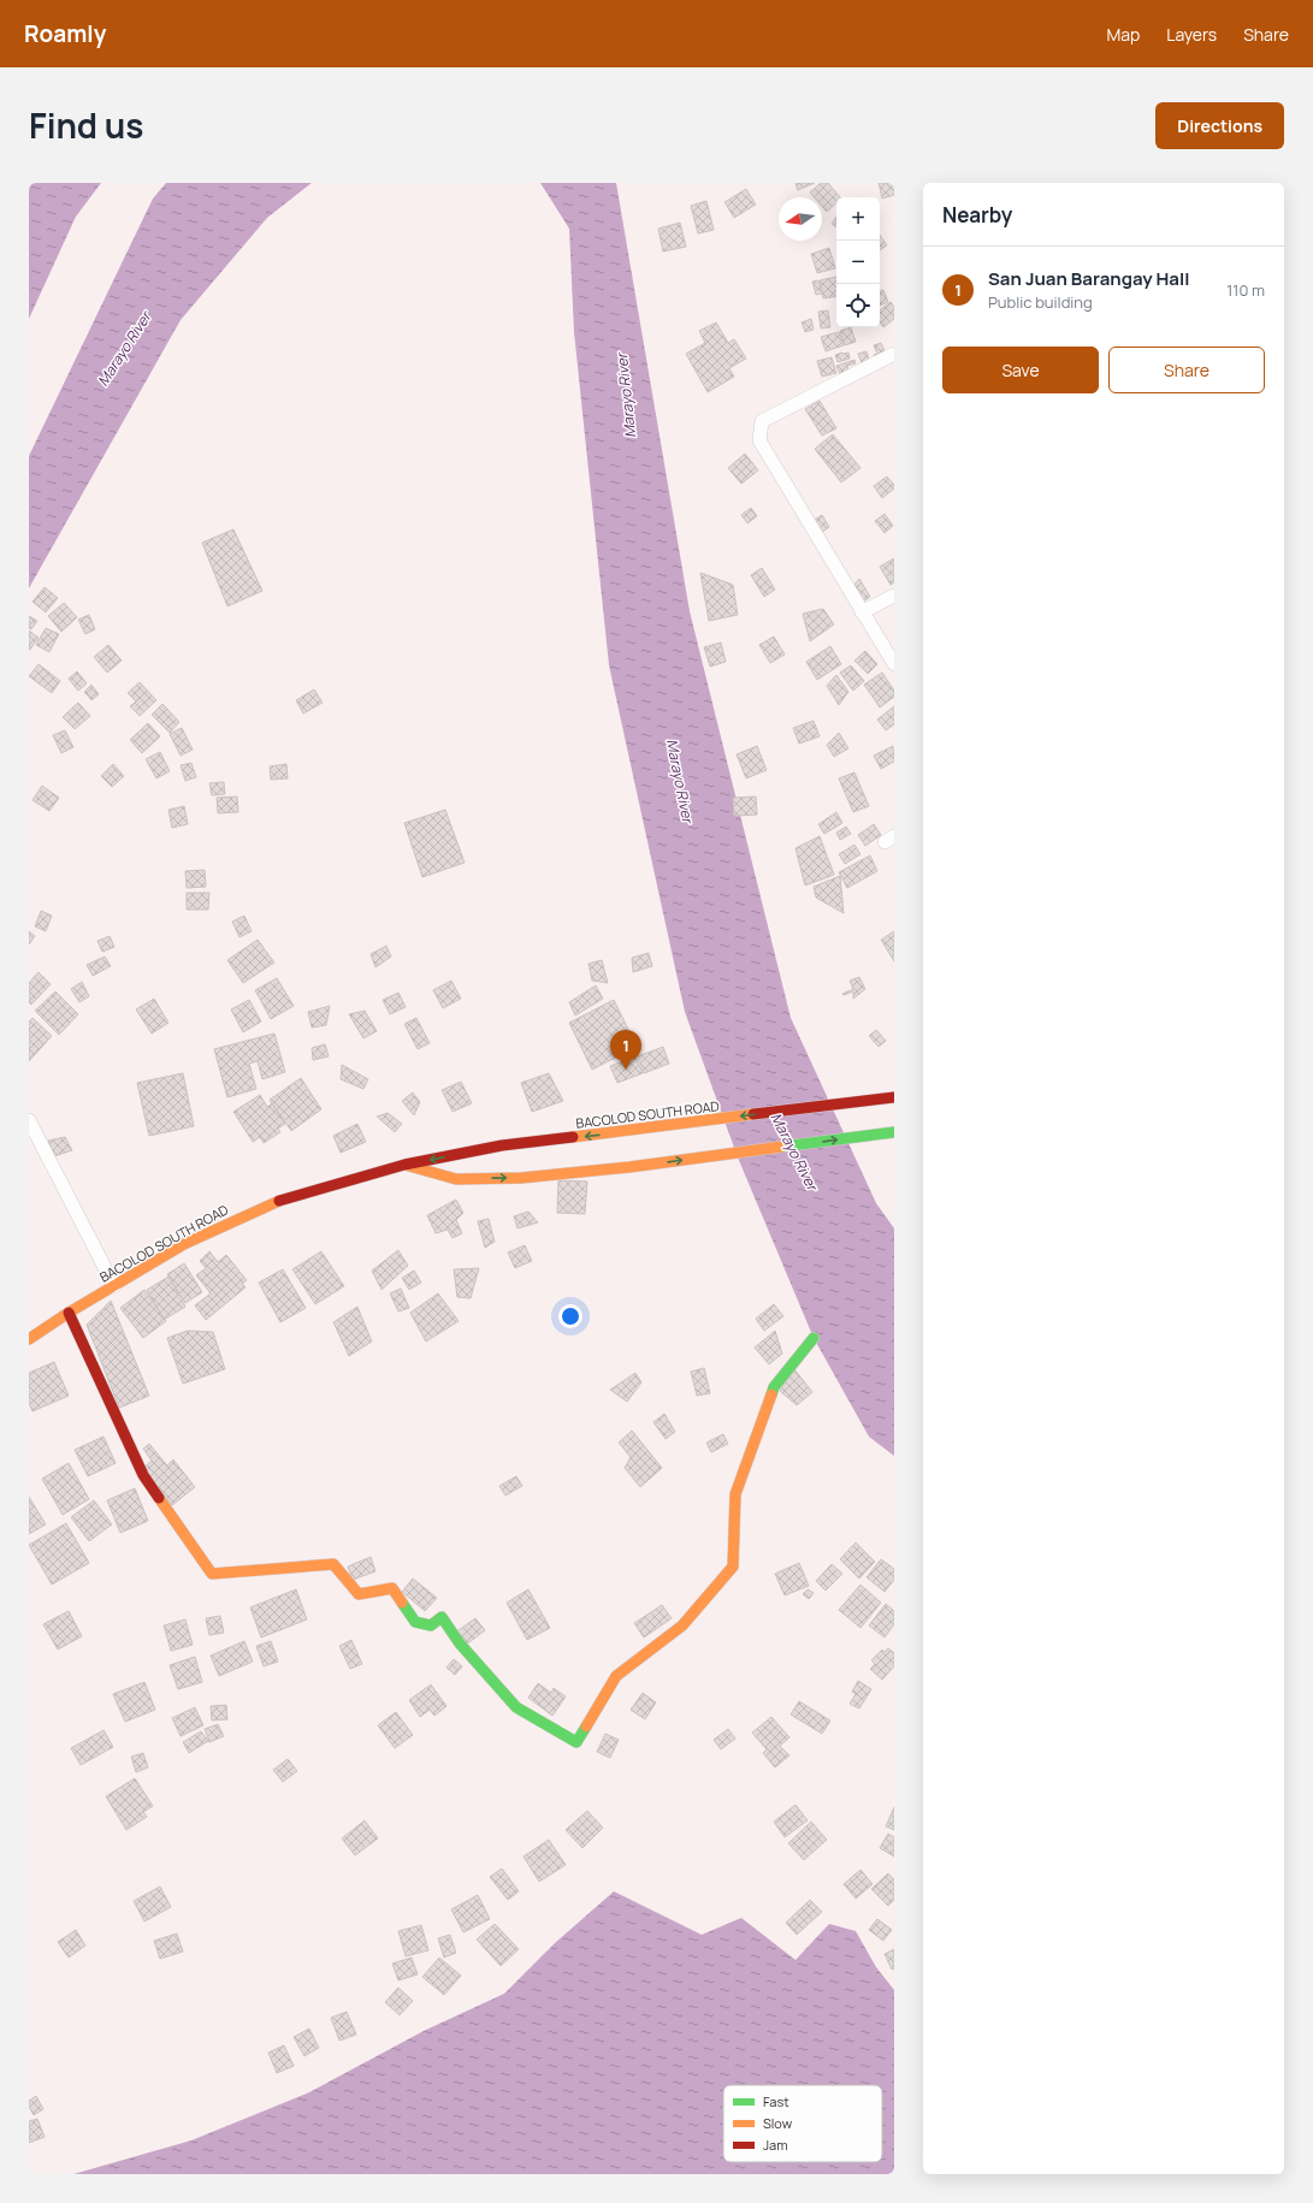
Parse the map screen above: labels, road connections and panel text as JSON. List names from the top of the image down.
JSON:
{
  "streets": {
    "main road": ["BACOLOD SOUTH ROAD"]
  },
  "water": ["Marayo River"],
  "legend": ["Fast", "Slow", "Jam"],
  "north": "left",
  "page": {
    "header": "Roamly",
    "nav": ["Map", "Layers", "Share"],
    "title": "Find us",
    "buttons": [
      "Directions",
      ["Save", "Share"]
    ],
    "heading": "Nearby",
    "map_buttons": ["+", "−"],
    "list": [
      {
        "mark": "1",
        "name": "San Juan Barangay Hall",
        "note": "Public building",
        "value": "110 m"
      }
    ],
    "pins": "1"
  }
}
